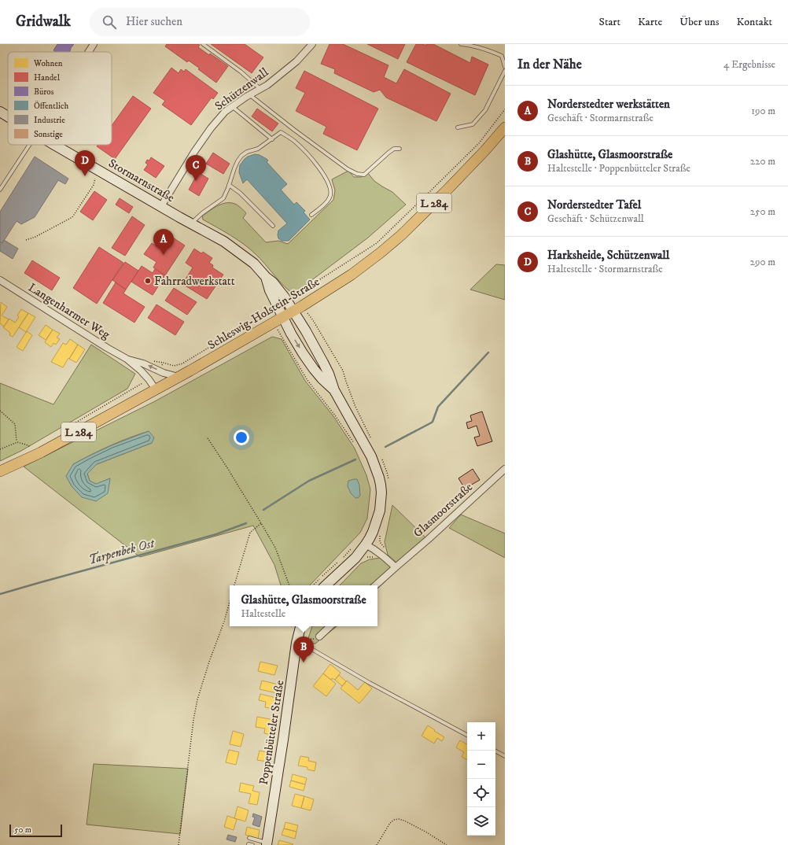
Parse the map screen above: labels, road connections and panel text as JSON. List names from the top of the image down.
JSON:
{
  "streets": {
    "main road": [
      "Stormarnstraße",
      "L 284",
      "Schleswig-Holstein-Straße",
      "Poppenbütteler Straße"
    ],
    "street": ["Schützenwall", "Langenharmer Weg", "Glasmoorstraße"]
  },
  "crossings": [
    ["Schützenwall", "Stormarnstraße"],
    ["Stormarnstraße", "Schleswig-Holstein-Straße"],
    ["Langenharmer Weg", "Schleswig-Holstein-Straße"]
  ],
  "water": ["Tarpenbek Ost"],
  "places": ["Fahrradwerkstatt"],
  "legend": [
    "Wohnen",
    "Handel",
    "Büros",
    "Öffentlich",
    "Industrie",
    "Sonstige"
  ],
  "scale_bar": "50 m",
  "page": {
    "header": "Gridwalk",
    "search": "Hier suchen",
    "nav": [
      "Start",
      "Karte",
      "Über uns",
      "Kontakt"
    ],
    "heading": ["In der Nähe", "4 Ergebnisse"],
    "list": [
      {
        "mark": "A",
        "name": "Norderstedter werkstätten",
        "note": "Geschäft · Stormarnstraße",
        "value": "190 m"
      },
      {
        "mark": "B",
        "name": "Glashütte, Glasmoorstraße",
        "note": "Haltestelle · Poppenbütteler Straße",
        "value": "220 m"
      },
      {
        "mark": "C",
        "name": "Norderstedter Tafel",
        "note": "Geschäft · Schützenwall",
        "value": "250 m"
      },
      {
        "mark": "D",
        "name": "Harksheide, Schützenwall",
        "note": "Haltestelle · Stormarnstraße",
        "value": "290 m"
      }
    ],
    "pins": [
      "D",
      "C",
      "A",
      "B"
    ],
    "popup": ["Glashütte, Glasmoorstraße", "Haltestelle"],
    "map_buttons": ["+", "−"],
    "scale": "50 m"
  }
}
